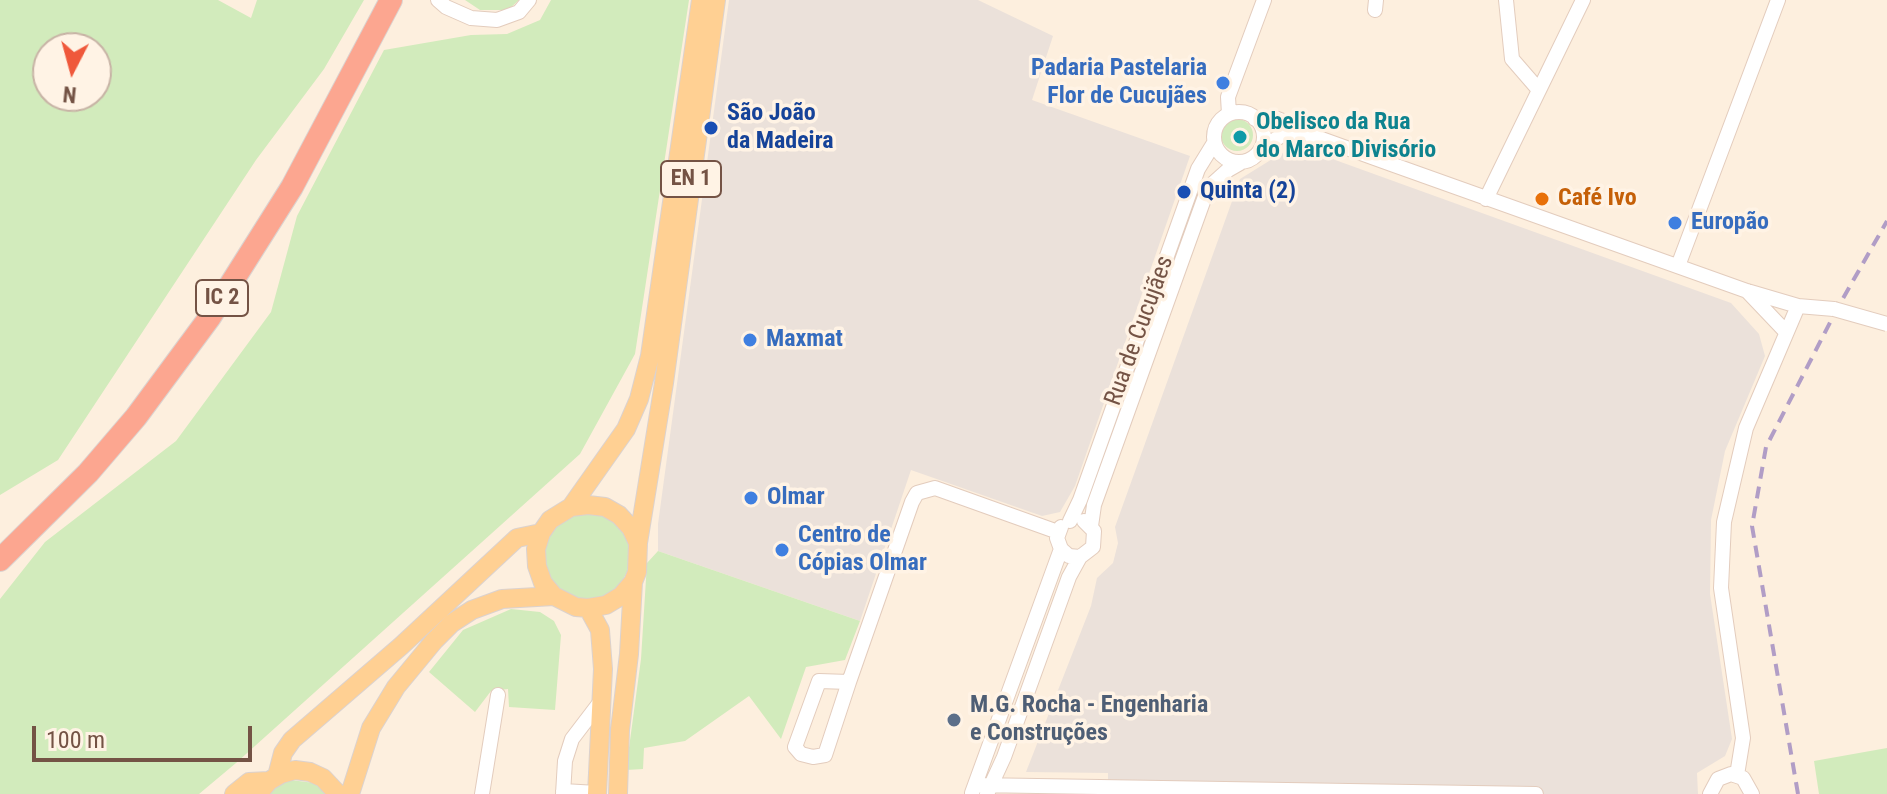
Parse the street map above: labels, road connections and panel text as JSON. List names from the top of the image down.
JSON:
{
  "streets": {
    "highway": ["IC 2"],
    "main road": ["EN 1"],
    "street": ["Rua de Cucujães"]
  },
  "places": [
    "Padaria Pastelaria Flor de Cucujães",
    "São João da Madeira",
    "Obelisco da Rua do Marco Divisório",
    "Quinta (2)",
    "Café Ivo",
    "Europão",
    "Maxmat",
    "Olmar",
    "Centro de Cópias Olmar",
    "M.G. Rocha - Engenharia e Construções"
  ],
  "scale_bar": "100 m",
  "north": "bottom"
}
